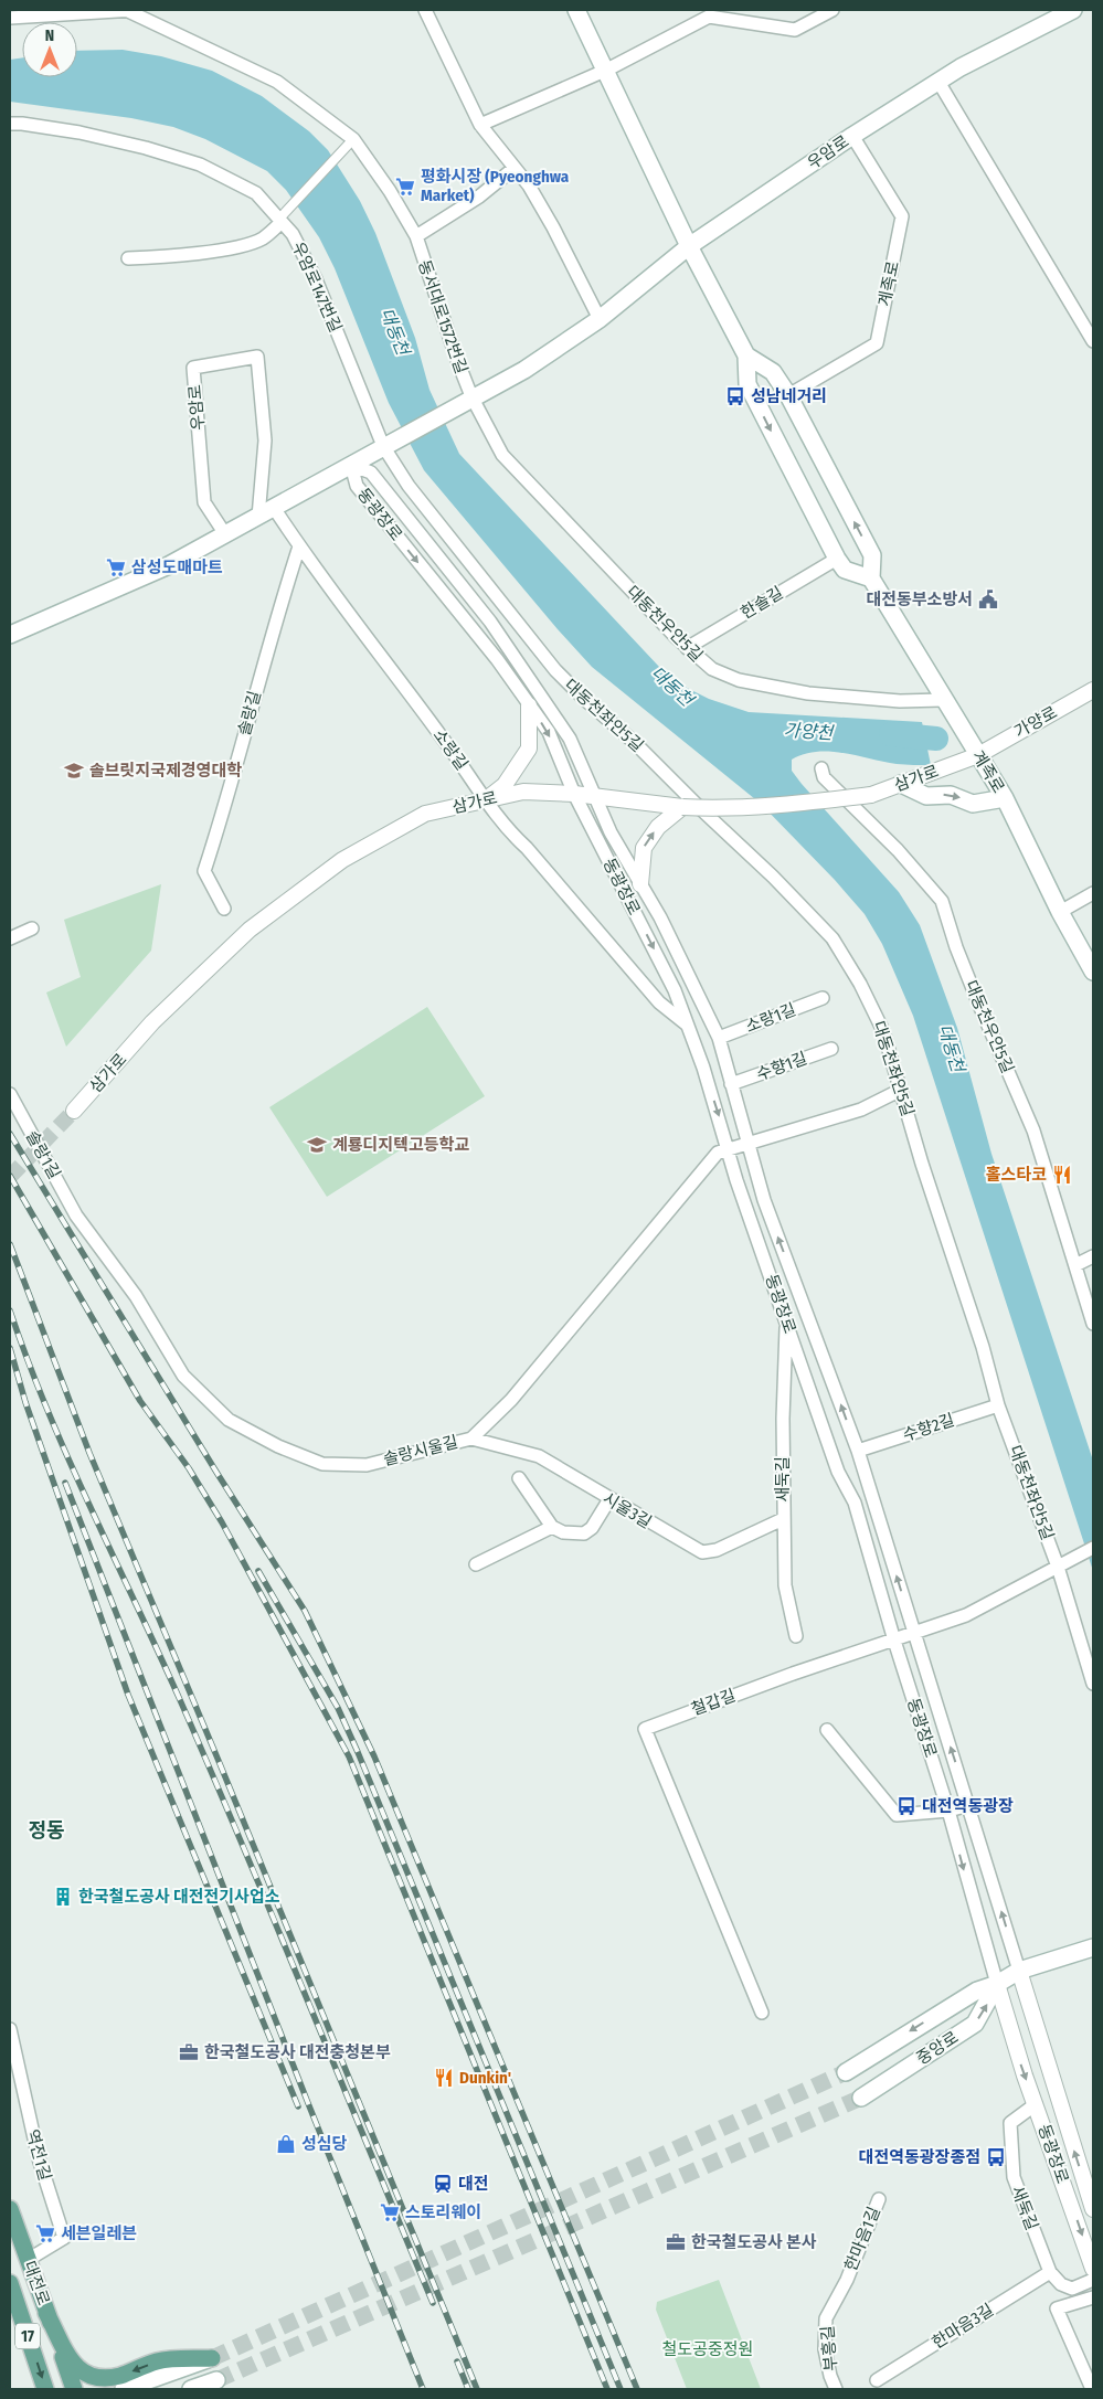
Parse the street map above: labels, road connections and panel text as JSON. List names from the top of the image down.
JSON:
{
  "streets": {
    "main road": [
      "우암로",
      "계족로",
      "중앙로",
      "대전로",
      "17"
    ],
    "street": [
      "우암로147번길",
      "동서대로1572번길",
      "동광장로",
      "한솔길",
      "대동천우안5길",
      "솔랑길",
      "대동천좌안5길",
      "가양로",
      "소랑길",
      "삼가로",
      "소랑1길",
      "수향1길",
      "솔랑1길",
      "수향2길",
      "솔랑시울길",
      "새둑길",
      "시울3길",
      "철갑길",
      "역전1길",
      "한마음1길",
      "한마음3길",
      "부흥길"
    ]
  },
  "crossings": [
    ["우암로", "계족로"],
    ["우암로", "우암로147번길"],
    ["우암로", "동서대로1572번길"],
    ["우암로", "동광장로"],
    ["우암로", "대동천우안5길"],
    ["우암로", "대동천좌안5길"],
    ["우암로", "소랑길"],
    ["계족로", "대동천우안5길"],
    ["계족로", "가양로"],
    ["계족로", "삼가로"],
    ["우암로147번길", "대동천좌안5길"],
    ["동서대로1572번길", "대동천우안5길"],
    ["동광장로", "소랑길"],
    ["동광장로", "삼가로"],
    ["동광장로", "소랑1길"],
    ["동광장로", "수향1길"],
    ["동광장로", "수향2길"],
    ["동광장로", "솔랑시울길"],
    ["동광장로", "새둑길"],
    ["동광장로", "철갑길"],
    ["동광장로", "중앙로"],
    ["한솔길", "대동천우안5길"],
    ["솔랑길", "소랑길"],
    ["대동천좌안5길", "수향2길"],
    ["대동천좌안5길", "솔랑시울길"],
    ["대동천좌안5길", "철갑길"],
    ["가양로", "삼가로"],
    ["소랑길", "삼가로"],
    ["솔랑1길", "솔랑시울길"],
    ["솔랑시울길", "시울3길"],
    ["새둑길", "시울3길"],
    ["새둑길", "한마음3길"],
    ["역전1길", "대전로"],
    ["한마음1길", "부흥길"]
  ],
  "districts": ["정동"],
  "water": ["대동천", "가양천"],
  "parks": ["철도공중정원"],
  "places": {
    "supermarket": [
      "평화시장 (Pyeonghwa Market)",
      "삼성도매마트",
      "스토리웨이",
      "세븐일레븐"
    ],
    "bus stop": ["성남네거리", "대전역동광장", "대전역동광장종점"],
    "public building": ["대전동부소방서"],
    "school or university": ["솔브릿지국제경영대학", "계룡디지텍고등학교"],
    "restaurant": ["홀스타코", "Dunkin'"],
    "building": ["한국철도공사 대전전기사업소"],
    "office": ["한국철도공사 대전충청본부", "한국철도공사 본사"],
    "shop": ["성심당"],
    "station": ["대전"]
  },
  "north": "top"
}
